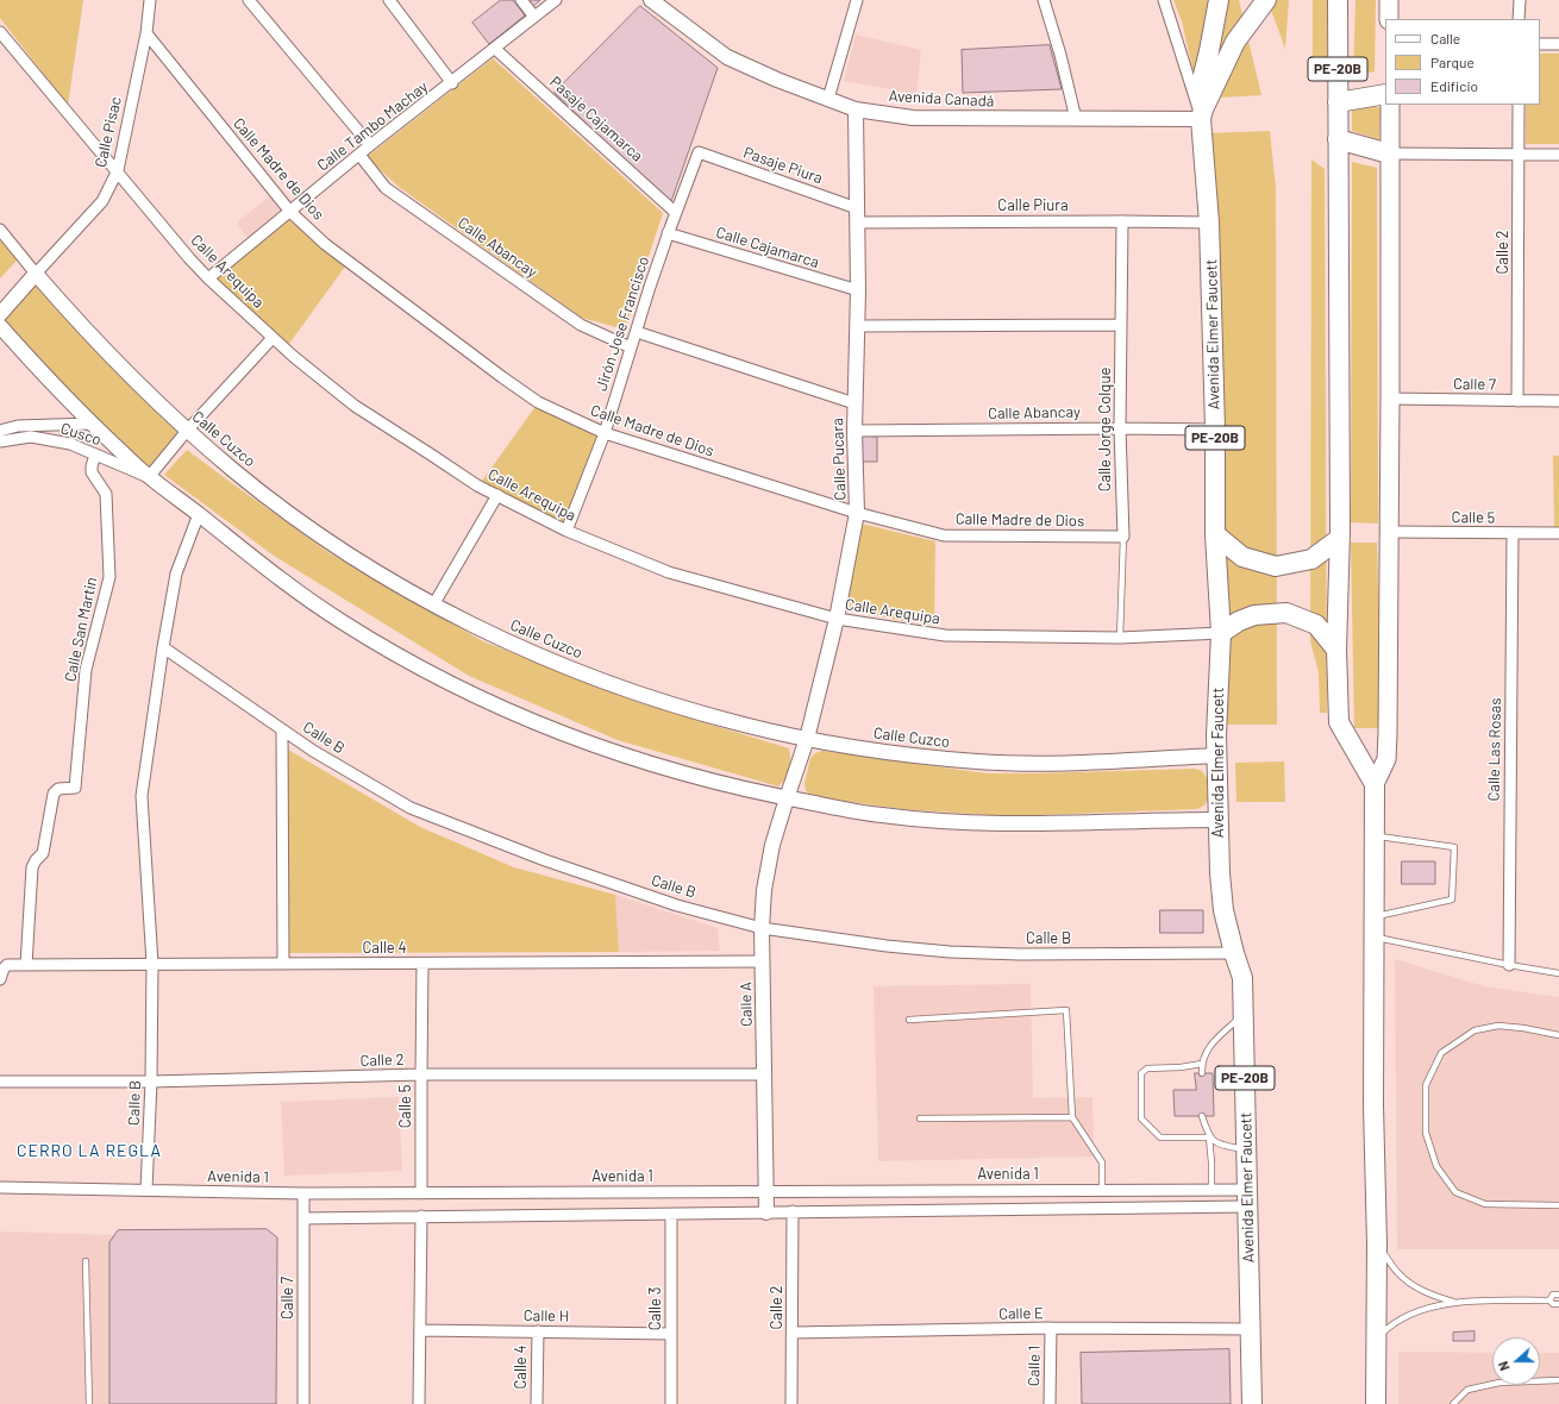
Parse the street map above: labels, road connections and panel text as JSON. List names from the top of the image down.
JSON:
{
  "streets": {
    "highway": ["PE-20B", "Avenida Elmer Faucett"],
    "street": [
      "Avenida Canadá",
      "Pasaje Cajamarca",
      "Calle Tambo Machay",
      "Calle Pisac",
      "Pasaje Piura",
      "Calle Madre de Dios",
      "Calle Piura",
      "Calle Abancay",
      "Calle Cajamarca",
      "Calle 2",
      "Calle Arequipa",
      "Jirón Jose Francisco",
      "Calle 7",
      "Calle Jorge Colque",
      "Cusco",
      "Calle Cuzco",
      "Calle Pucara",
      "Calle 5",
      "Calle San Martin",
      "Calle B",
      "Calle Las Rosas",
      "Calle 4",
      "Calle A",
      "Avenida 1",
      "Calle 3",
      "Calle E",
      "Calle H",
      "Calle 1"
    ]
  },
  "crossings": [
    ["Avenida Canadá", "Avenida Elmer Faucett"],
    ["Avenida Canadá", "Calle Pucara"],
    ["Pasaje Cajamarca", "Calle Tambo Machay"],
    ["Pasaje Cajamarca", "Jirón Jose Francisco"],
    ["Calle Tambo Machay", "Calle Madre de Dios"],
    ["Calle Tambo Machay", "Calle Abancay"],
    ["Calle Tambo Machay", "Calle Arequipa"],
    ["Calle Pisac", "Calle Madre de Dios"],
    ["Calle Pisac", "Calle Arequipa"],
    ["Calle Pisac", "Calle Cuzco"],
    ["Pasaje Piura", "Calle Piura"],
    ["Pasaje Piura", "Jirón Jose Francisco"],
    ["Pasaje Piura", "Calle Pucara"],
    ["Calle Madre de Dios", "Jirón Jose Francisco"],
    ["Calle Madre de Dios", "Calle Jorge Colque"],
    ["Calle Madre de Dios", "Calle Pucara"],
    ["Calle Piura", "Avenida Elmer Faucett"],
    ["Calle Piura", "Calle Jorge Colque"],
    ["Calle Piura", "Calle Pucara"],
    ["Calle Abancay", "Jirón Jose Francisco"],
    ["Calle Abancay", "Avenida Elmer Faucett"],
    ["Calle Abancay", "Calle Jorge Colque"],
    ["Calle Abancay", "Calle Pucara"],
    ["Calle Cajamarca", "Jirón Jose Francisco"],
    ["Calle Cajamarca", "Calle Pucara"],
    ["Calle 2", "Calle 7"],
    ["Calle 2", "Calle 5"],
    ["Calle 2", "Calle B"],
    ["Calle 2", "Calle A"],
    ["Calle 2", "Calle E"],
    ["Calle Arequipa", "Jirón Jose Francisco"],
    ["Calle Arequipa", "Avenida Elmer Faucett"],
    ["Calle Arequipa", "Calle Jorge Colque"],
    ["Calle Arequipa", "Calle Pucara"],
    ["Avenida Elmer Faucett", "Calle Cuzco"],
    ["Avenida Elmer Faucett", "Calle B"],
    ["Avenida Elmer Faucett", "Avenida 1"],
    ["Avenida Elmer Faucett", "Calle E"],
    ["Calle 7", "Avenida 1"],
    ["Cusco", "Calle San Martin"],
    ["Calle Cuzco", "Calle Pucara"],
    ["Calle Pucara", "Calle A"],
    ["Calle 5", "Calle Las Rosas"],
    ["Calle 5", "Calle 4"],
    ["Calle 5", "Avenida 1"],
    ["Calle San Martin", "Calle 4"],
    ["Calle B", "Calle 4"],
    ["Calle B", "Calle A"],
    ["Calle B", "Avenida 1"],
    ["Calle 4", "Calle A"],
    ["Calle 4", "Calle H"],
    ["Calle A", "Avenida 1"],
    ["Calle 3", "Calle H"],
    ["Calle E", "Calle 1"]
  ],
  "districts": ["CERRO LA REGLA"],
  "legend": ["Calle", "Parque", "Edificio"],
  "north": "left"
}
